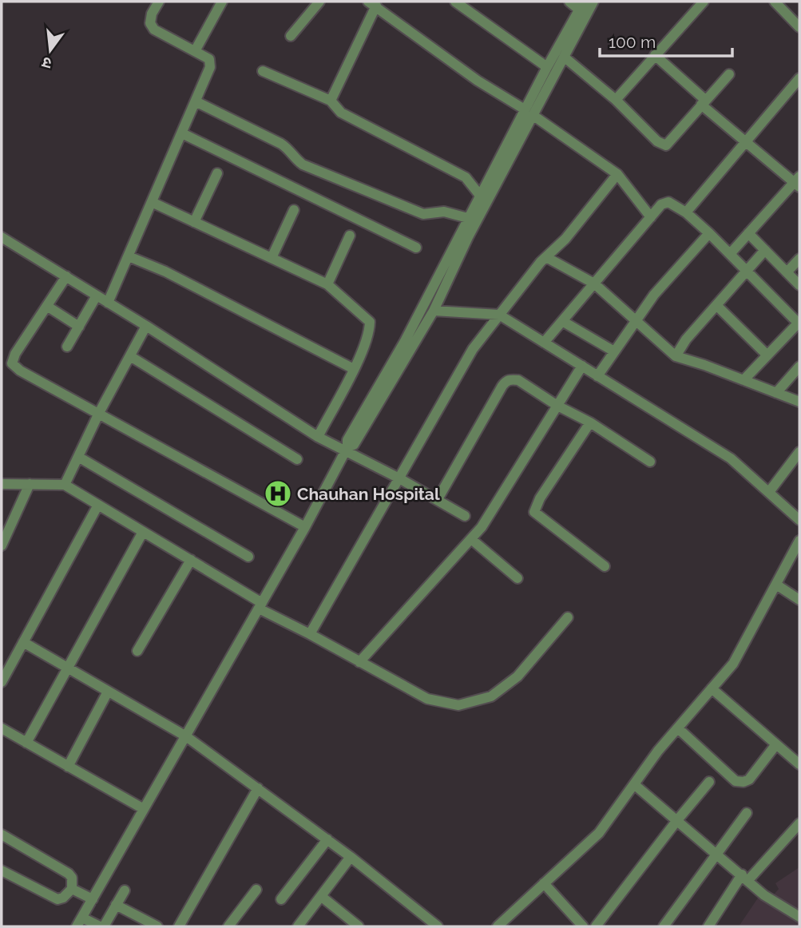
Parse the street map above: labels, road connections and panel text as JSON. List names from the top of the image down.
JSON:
{
  "places": {
    "hospital": ["Chauhan Hospital"]
  },
  "scale_bar": "100 m",
  "north": "bottom"
}
